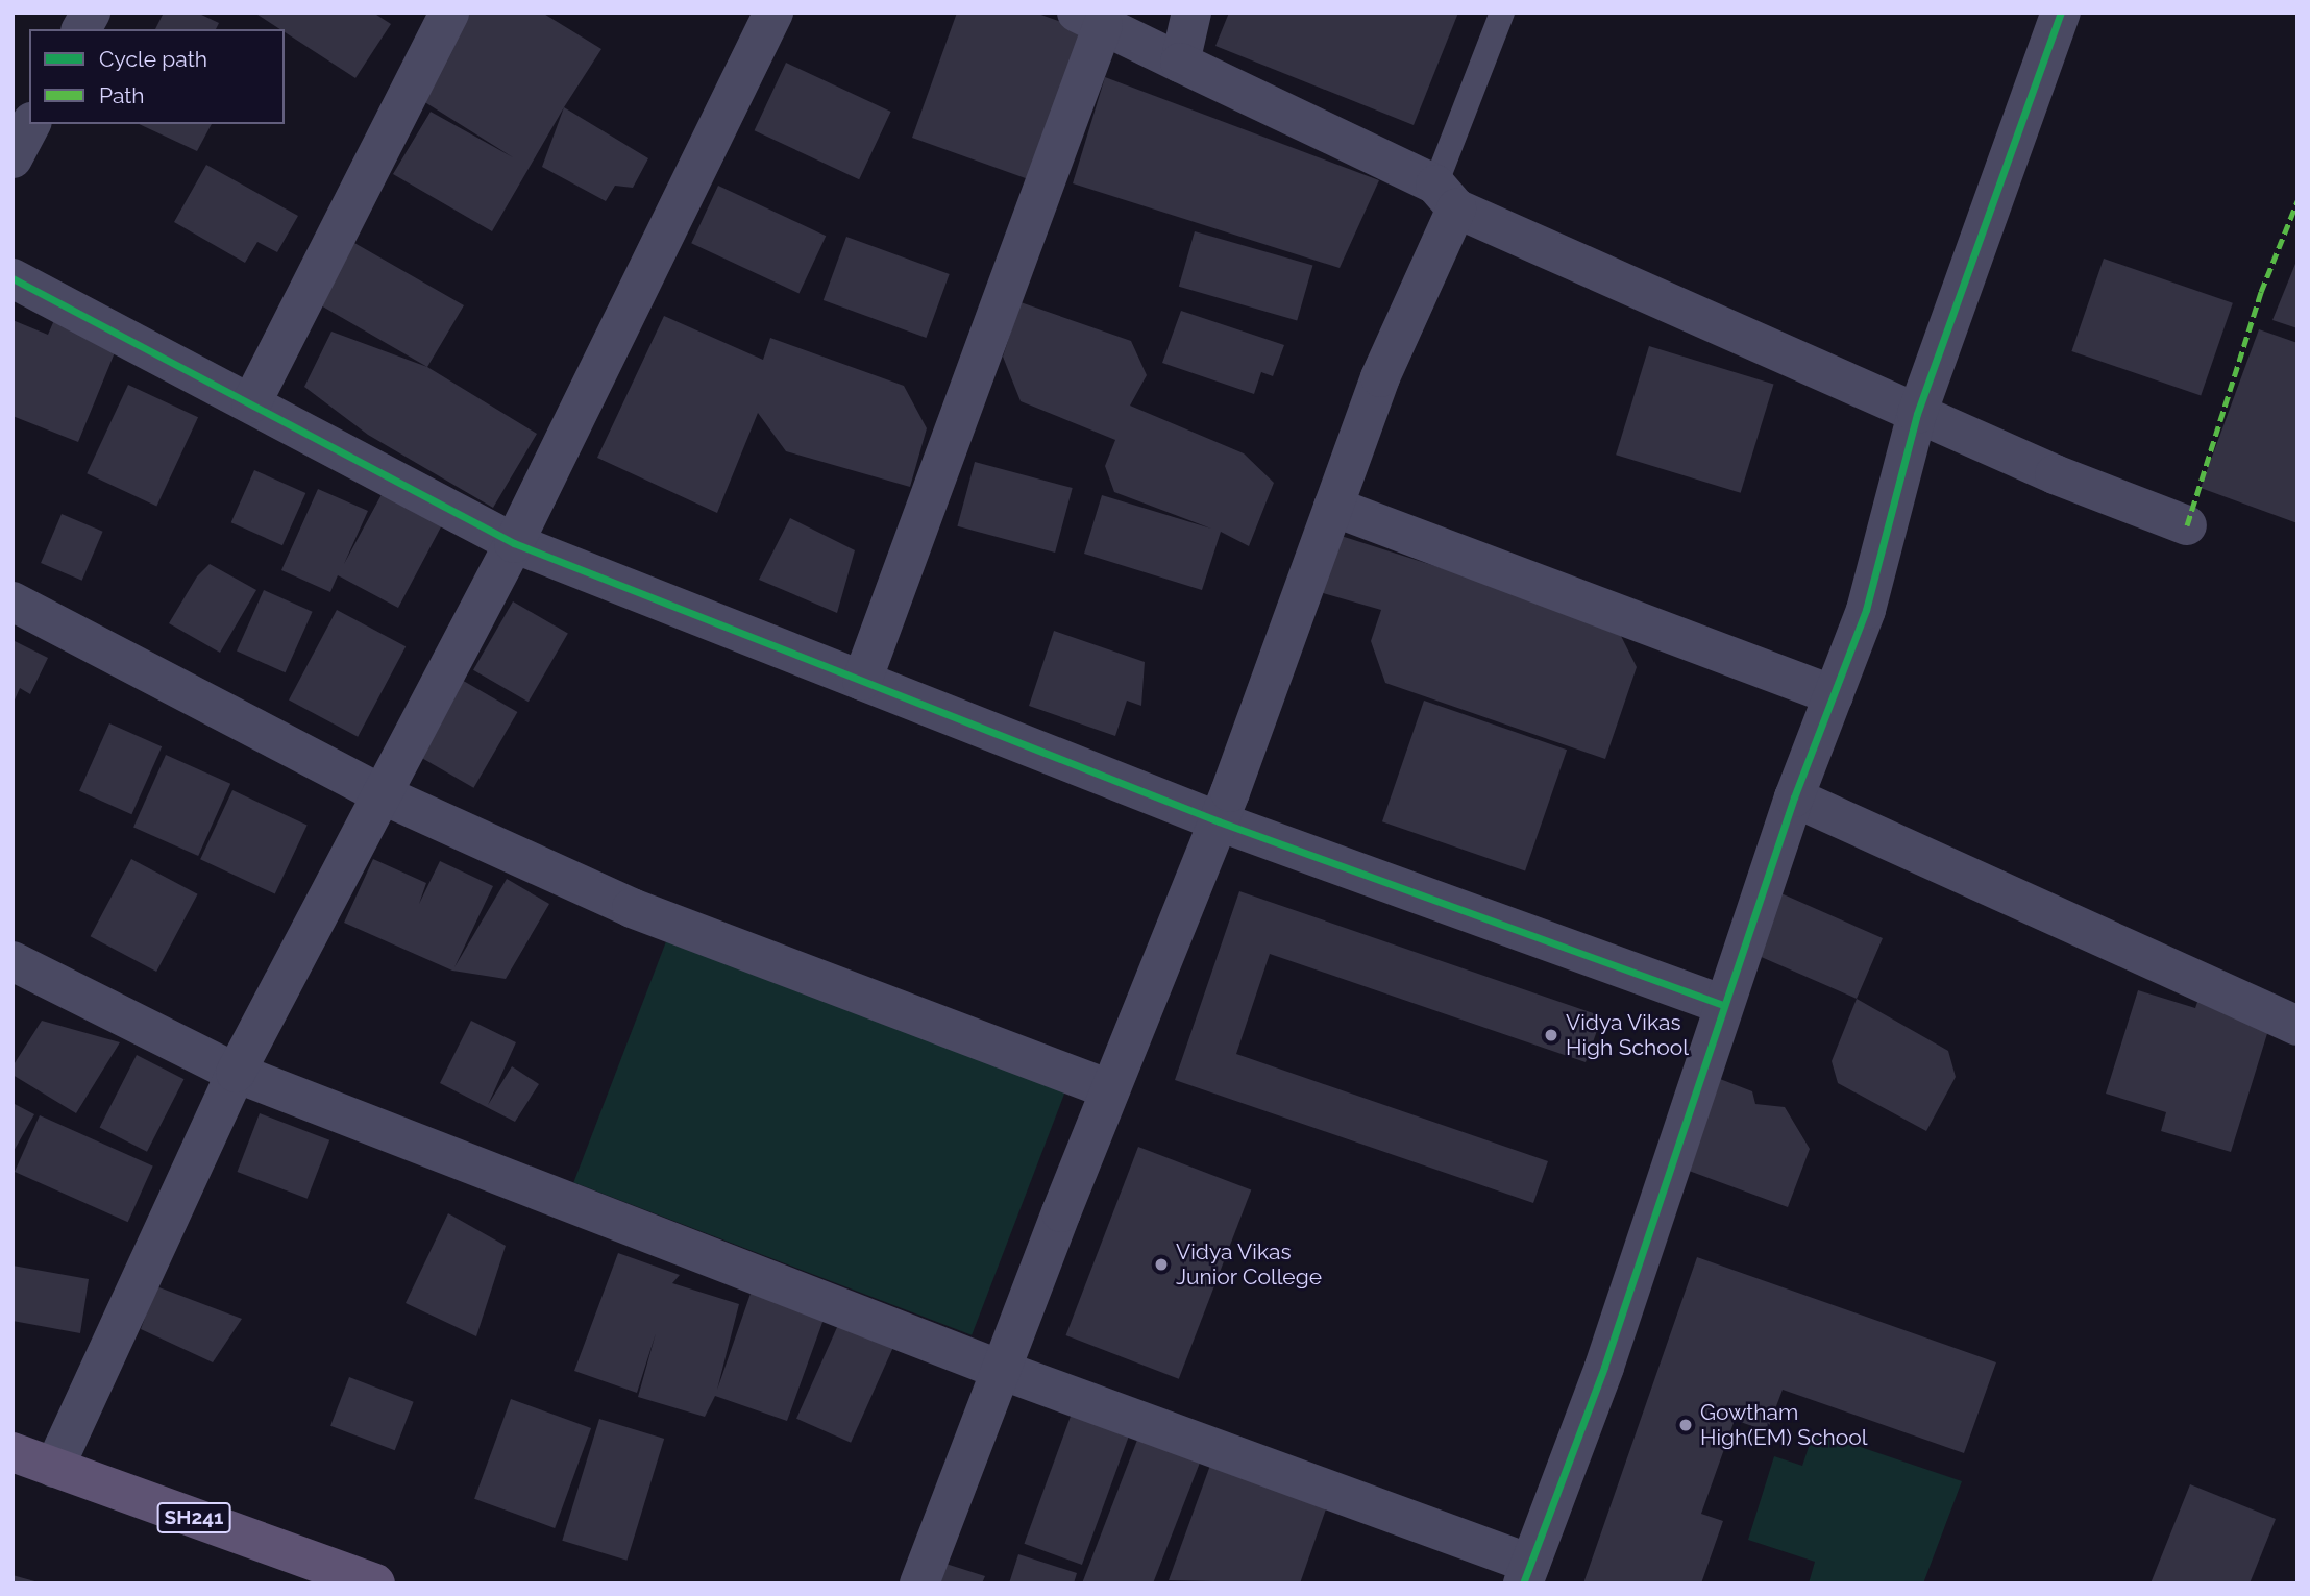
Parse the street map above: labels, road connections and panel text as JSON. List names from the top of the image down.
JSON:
{
  "streets": {
    "main road": ["SH241"]
  },
  "places": ["Vidya Vikas High School", "Vidya Vikas Junior College", "Gowtham High(EM) School"],
  "legend": ["Cycle path", "Path"]
}
